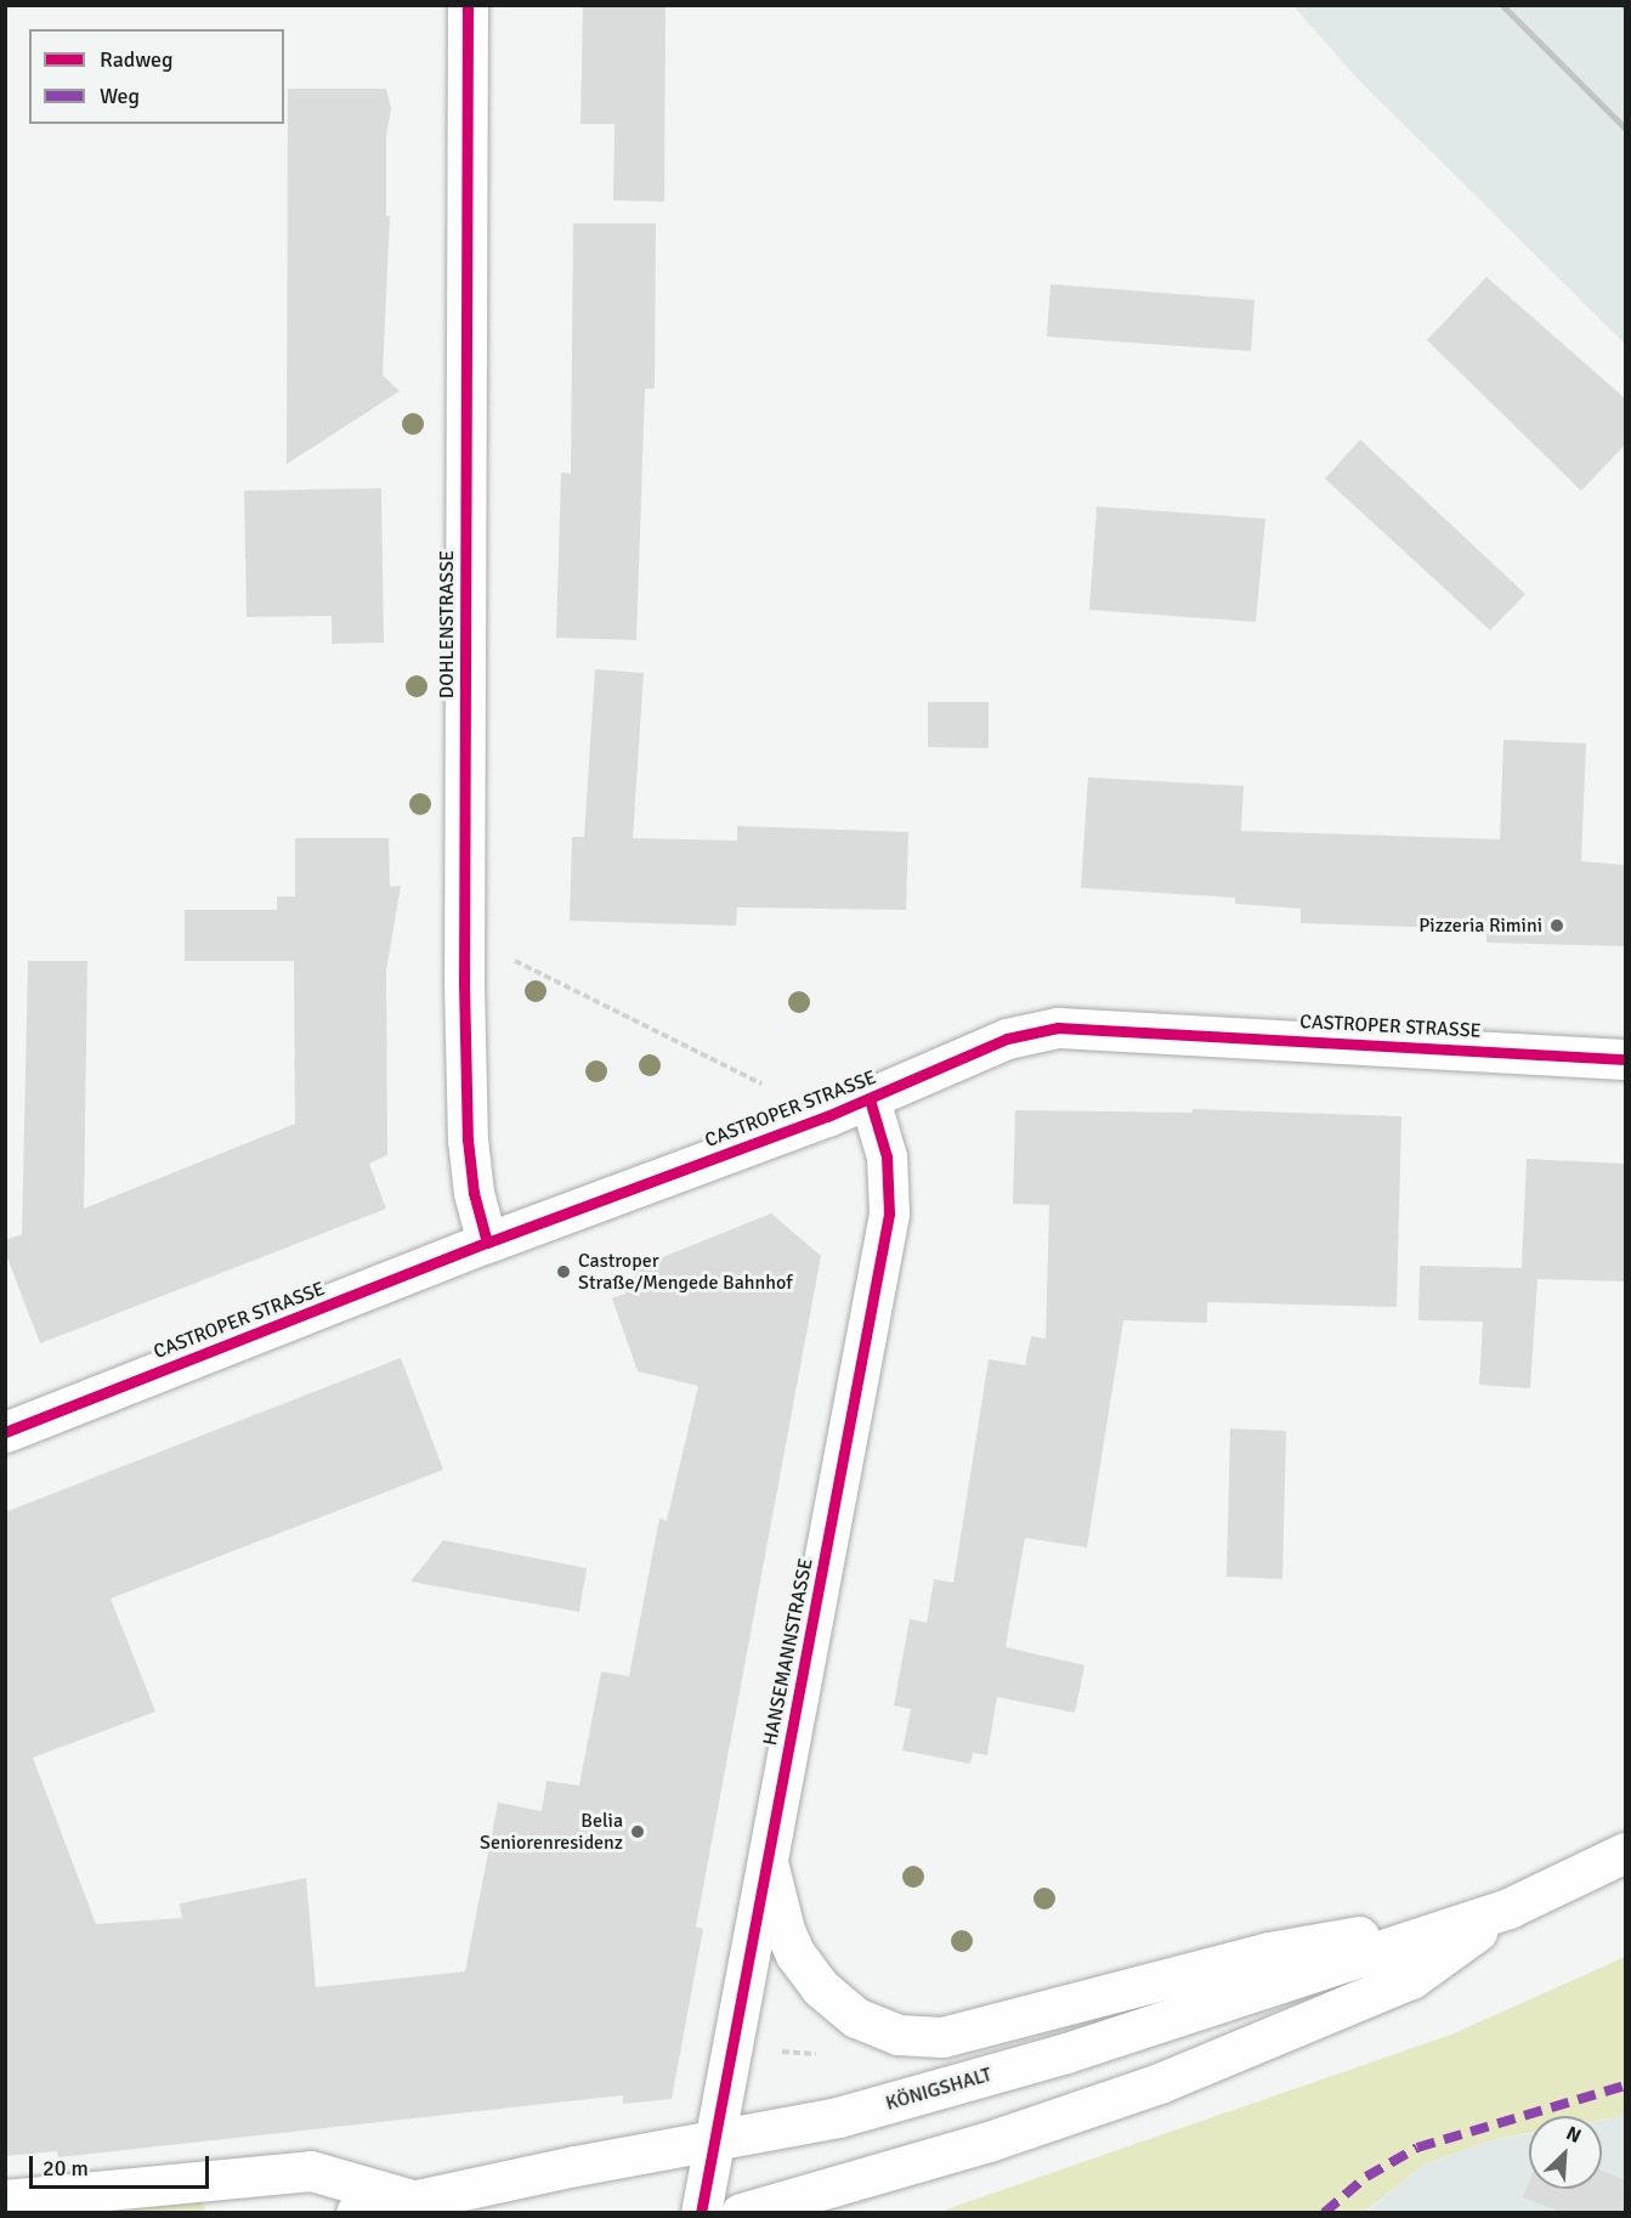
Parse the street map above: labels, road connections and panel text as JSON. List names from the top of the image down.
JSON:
{
  "streets": {
    "street": [
      "DOHLENSTRASSE",
      "CASTROPER STRASSE",
      "HANSEMANNSTRASSE",
      "KÖNIGSHALT"
    ]
  },
  "crossings": [
    ["DOHLENSTRASSE", "CASTROPER STRASSE"],
    ["CASTROPER STRASSE", "HANSEMANNSTRASSE"],
    ["HANSEMANNSTRASSE", "KÖNIGSHALT"]
  ],
  "places": ["Pizzeria Rimini", "Castroper Straße/Mengede Bahnhof", "Belia Seniorenresidenz"],
  "legend": ["Radweg", "Weg"],
  "scale_bar": "20 m",
  "north": "top right"
}
